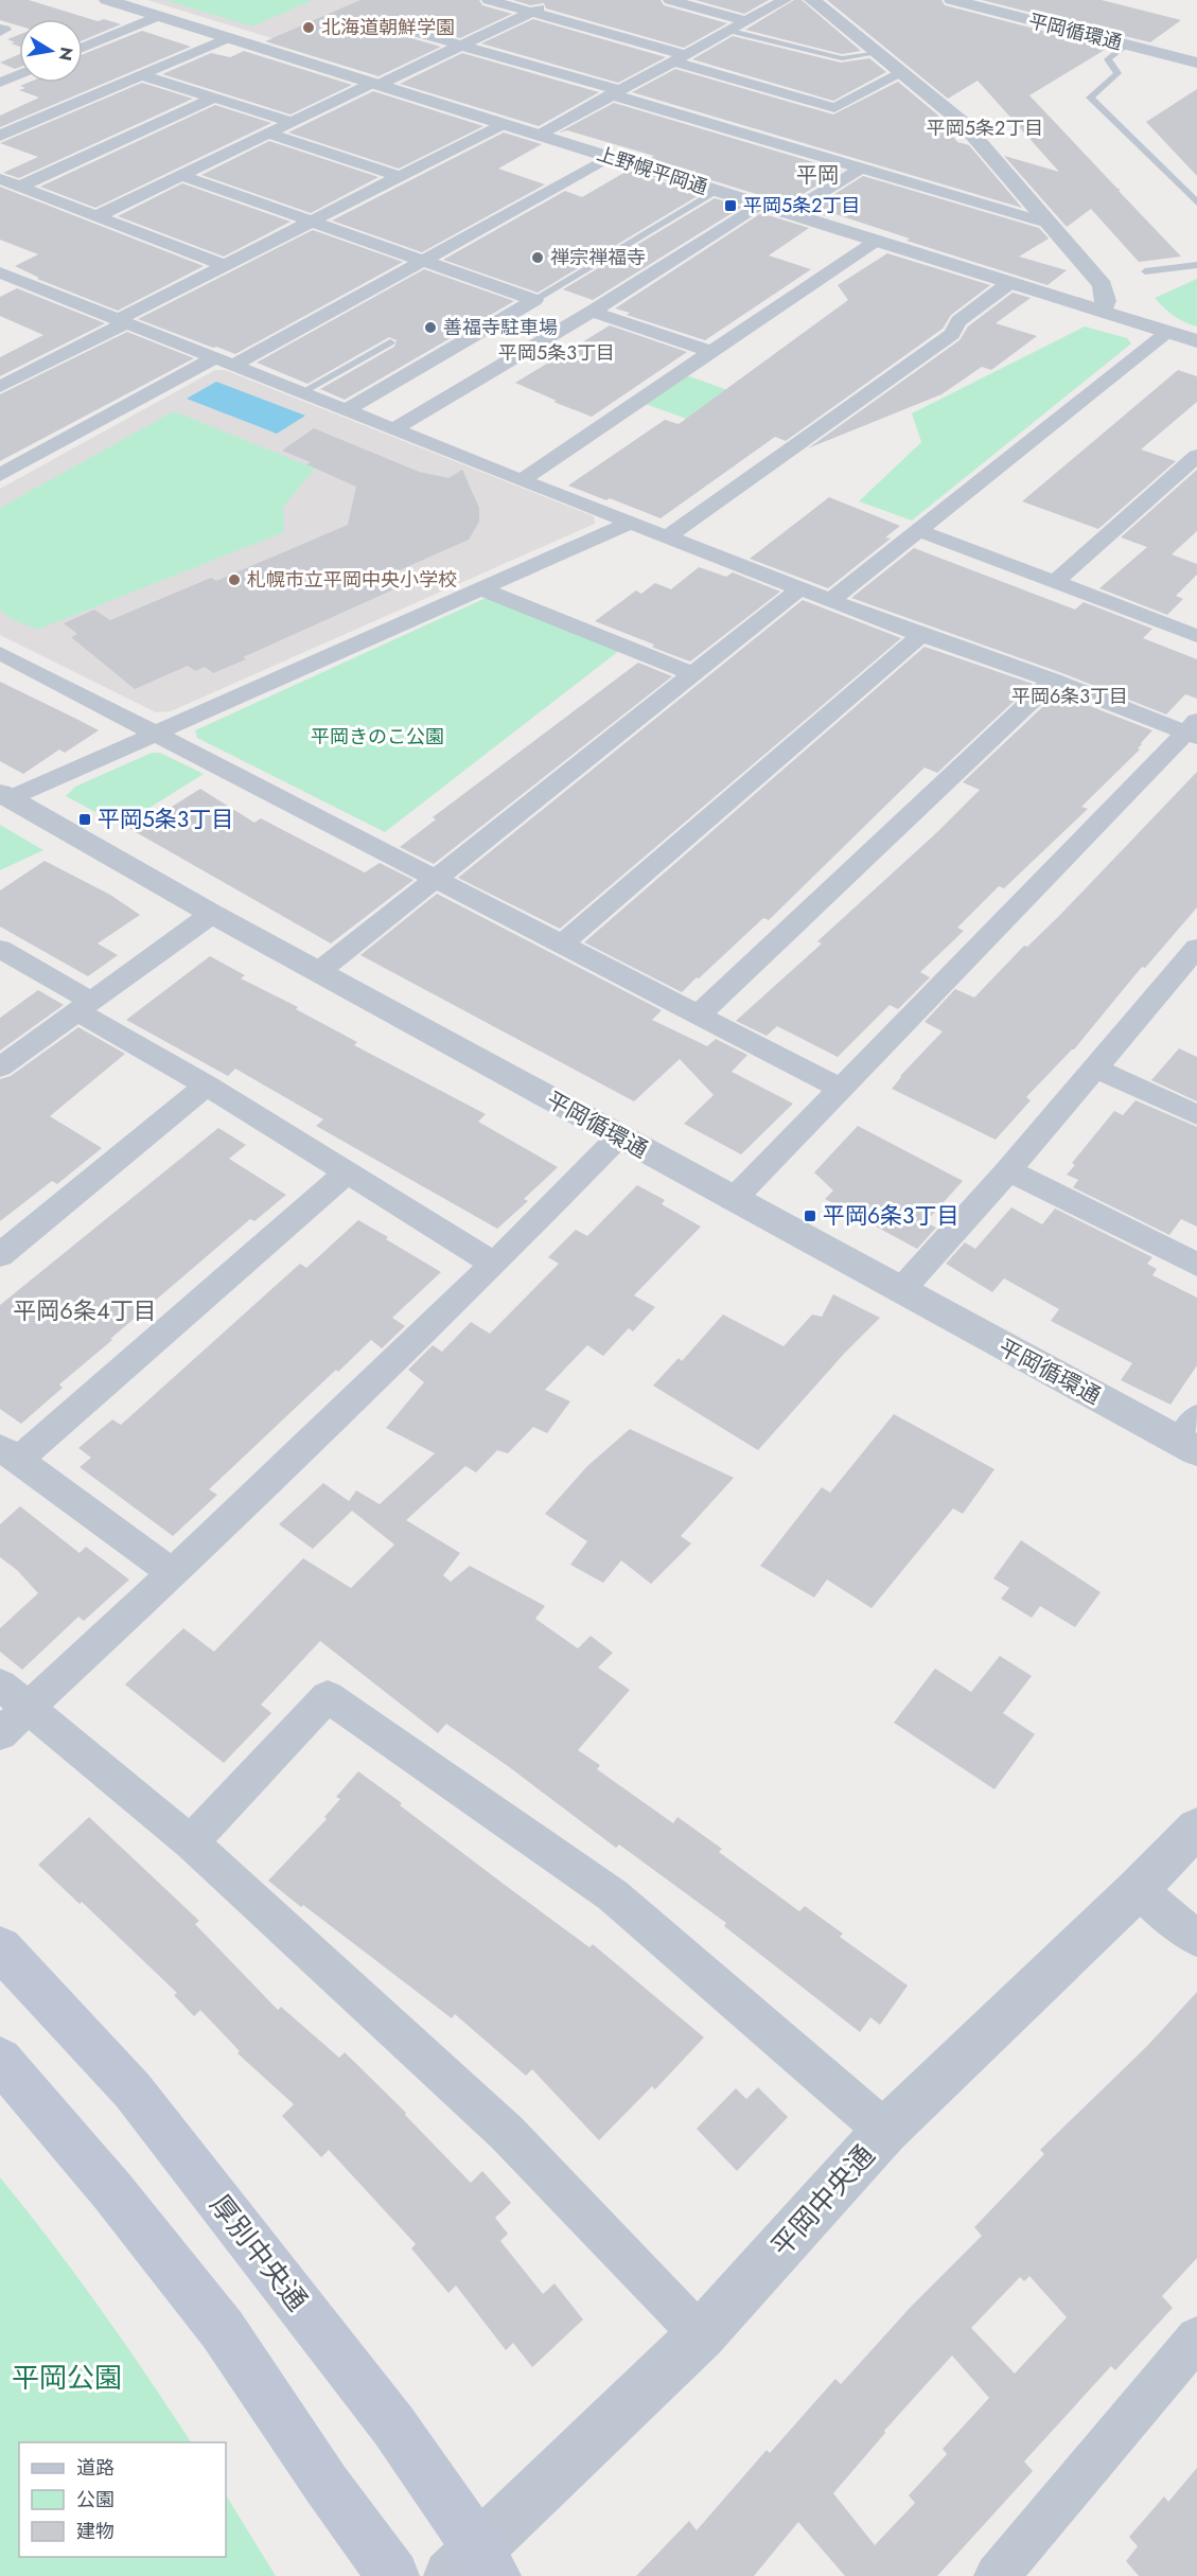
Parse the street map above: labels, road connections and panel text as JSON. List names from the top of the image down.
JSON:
{
  "streets": {
    "main road": ["厚別中央通"],
    "street": ["平岡循環通", "上野幌平岡通", "平岡中央通"]
  },
  "crossings": [
    ["平岡中央通", "厚別中央通"]
  ],
  "districts": [
    "平岡5条2丁目",
    "平岡",
    "平岡5条3丁目",
    "平岡6条3丁目",
    "平岡6条4丁目"
  ],
  "parks": ["平岡きのこ公園", "平岡公園"],
  "places": {
    "other": [
      "北海道朝鮮学園",
      "禅宗禅福寺",
      "善福寺駐車場",
      "札幌市立平岡中央小学校"
    ],
    "transit": ["平岡5条2丁目", "平岡5条3丁目", "平岡6条3丁目"]
  },
  "legend": ["道路", "公園", "建物"],
  "north": "right"
}
